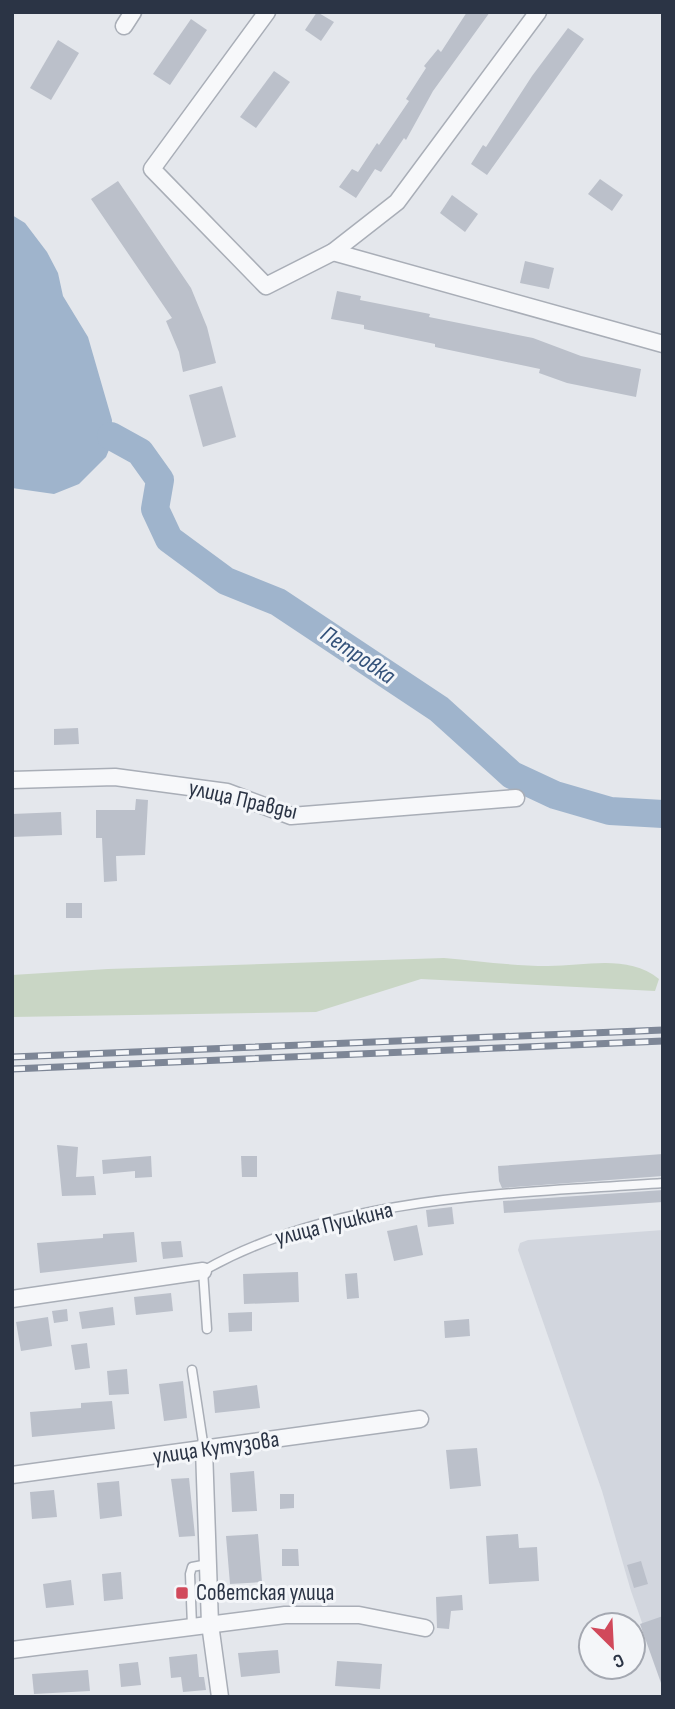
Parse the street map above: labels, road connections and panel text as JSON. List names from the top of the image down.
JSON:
{
  "streets": {
    "street": ["улица Правды", "улица Пушкина", "улица Кутузова"]
  },
  "water": ["Петровка"],
  "places": {
    "transit": ["Советская улица"]
  },
  "north": "bottom right"
}
